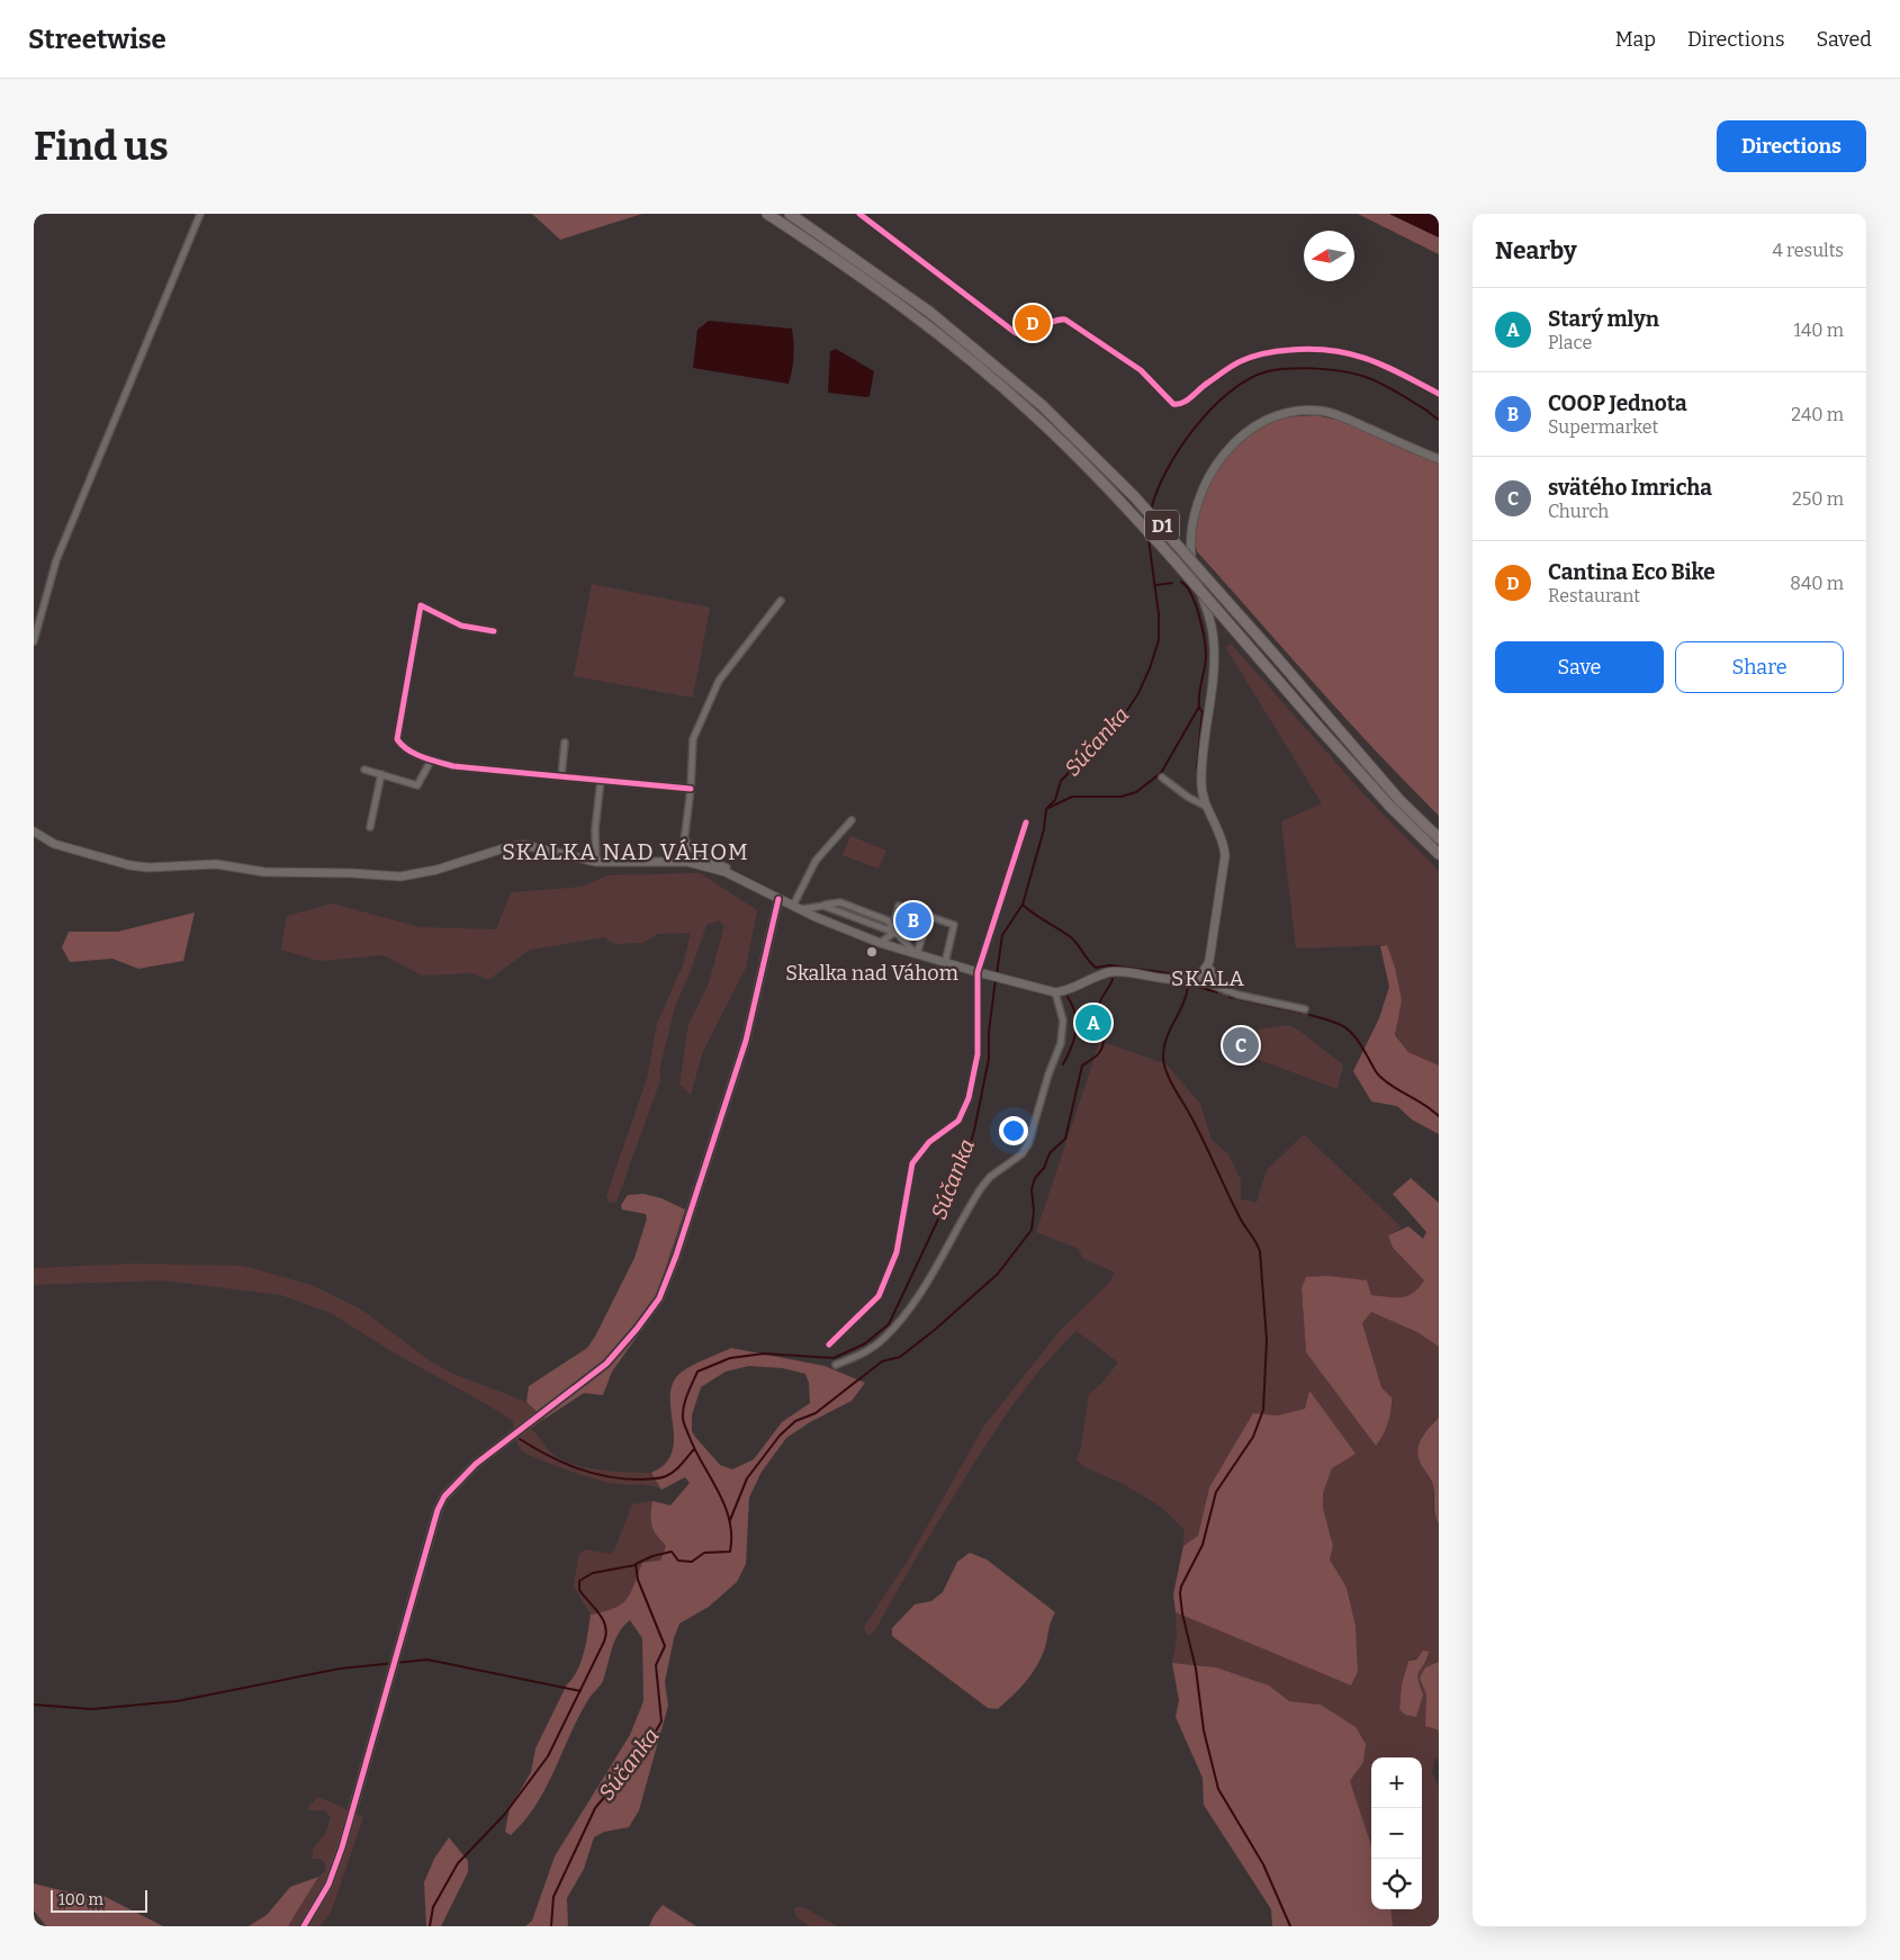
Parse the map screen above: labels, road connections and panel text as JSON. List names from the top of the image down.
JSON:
{
  "streets": {
    "highway": ["D1"]
  },
  "districts": ["SKALKA NAD VÁHOM", "SKALA"],
  "water": ["Súčanka"],
  "places": ["Skalka nad Váhom"],
  "scale_bar": "100 m",
  "north": "left",
  "page": {
    "header": "Streetwise",
    "nav": ["Map", "Directions", "Saved"],
    "buttons": [
      "Directions",
      ["Save", "Share"]
    ],
    "title": "Find us",
    "heading": ["Nearby", "4 results"],
    "list": [
      {
        "mark": "A",
        "name": "Starý mlyn",
        "note": "Place",
        "value": "140 m"
      },
      {
        "mark": "B",
        "name": "COOP Jednota",
        "note": "Supermarket",
        "value": "240 m"
      },
      {
        "mark": "C",
        "name": "svätého Imricha",
        "note": "Church",
        "value": "250 m"
      },
      {
        "mark": "D",
        "name": "Cantina Eco Bike",
        "note": "Restaurant",
        "value": "840 m"
      }
    ],
    "pins": [
      "D",
      "B",
      "A",
      "C"
    ],
    "map_buttons": ["+", "−"],
    "scale": "100 m"
  }
}
